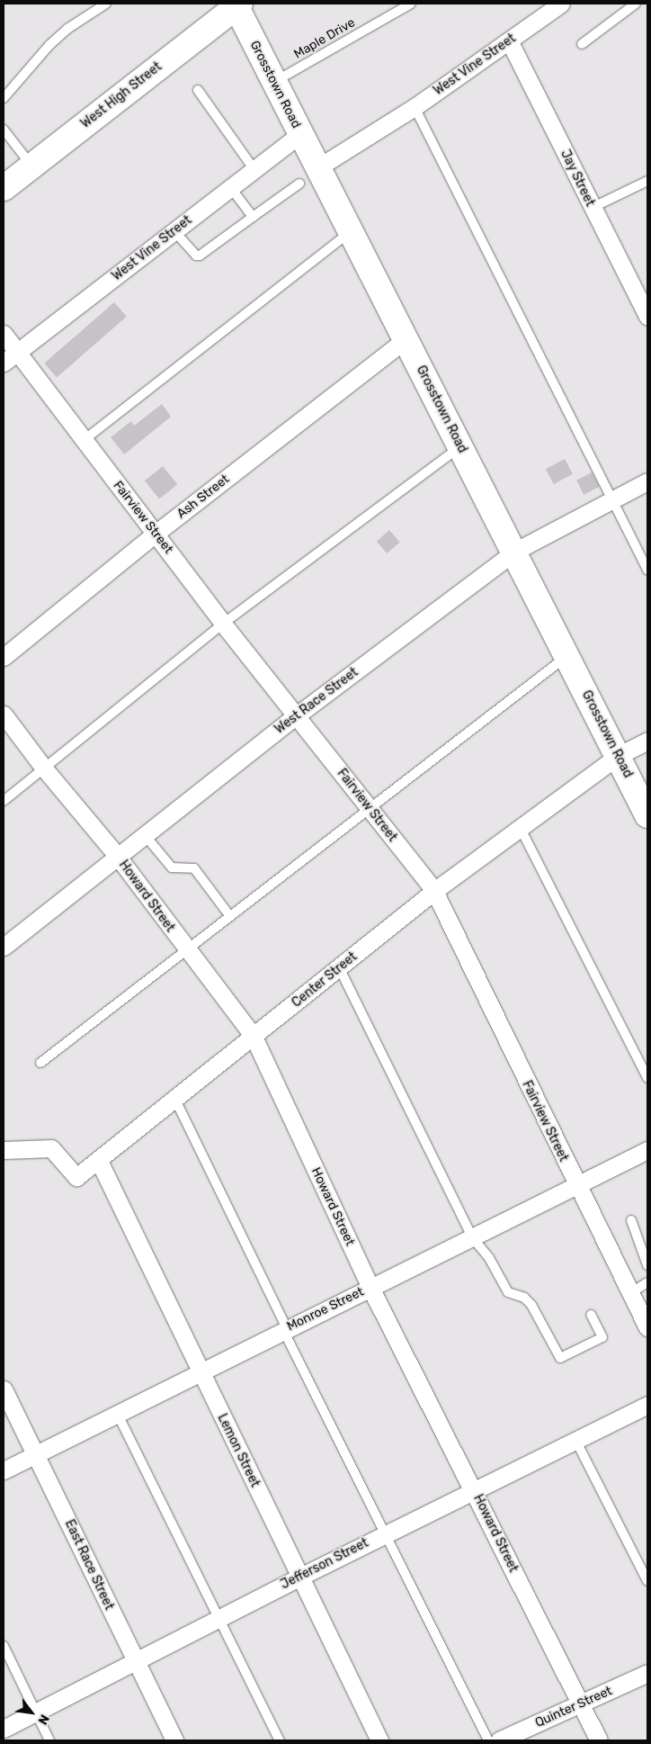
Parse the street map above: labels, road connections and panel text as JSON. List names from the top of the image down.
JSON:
{
  "streets": {
    "street": [
      "West Vine Street",
      "Grosstown Road",
      "West High Street",
      "Jay Street",
      "Ash Street",
      "Fairview Street",
      "West Race Street",
      "Howard Street",
      "Center Street",
      "Monroe Street",
      "Lemon Street",
      "Jefferson Street",
      "East Race Street",
      "Quinter Street"
    ],
    "lane": ["Maple Drive"]
  },
  "crossings": [
    ["Maple Drive", "Grosstown Road"],
    ["West Vine Street", "Grosstown Road"],
    ["West Vine Street", "Jay Street"],
    ["West Vine Street", "Fairview Street"],
    ["Grosstown Road", "West High Street"],
    ["Grosstown Road", "Ash Street"],
    ["Grosstown Road", "West Race Street"],
    ["Grosstown Road", "Center Street"],
    ["Ash Street", "Fairview Street"],
    ["Fairview Street", "West Race Street"],
    ["Fairview Street", "Center Street"],
    ["Fairview Street", "Monroe Street"],
    ["West Race Street", "Howard Street"],
    ["Howard Street", "Center Street"],
    ["Howard Street", "Monroe Street"],
    ["Howard Street", "Jefferson Street"],
    ["Howard Street", "Quinter Street"],
    ["Center Street", "Lemon Street"],
    ["Monroe Street", "Lemon Street"],
    ["Monroe Street", "East Race Street"],
    ["Lemon Street", "Jefferson Street"],
    ["Jefferson Street", "East Race Street"]
  ],
  "north": "bottom right"
}
